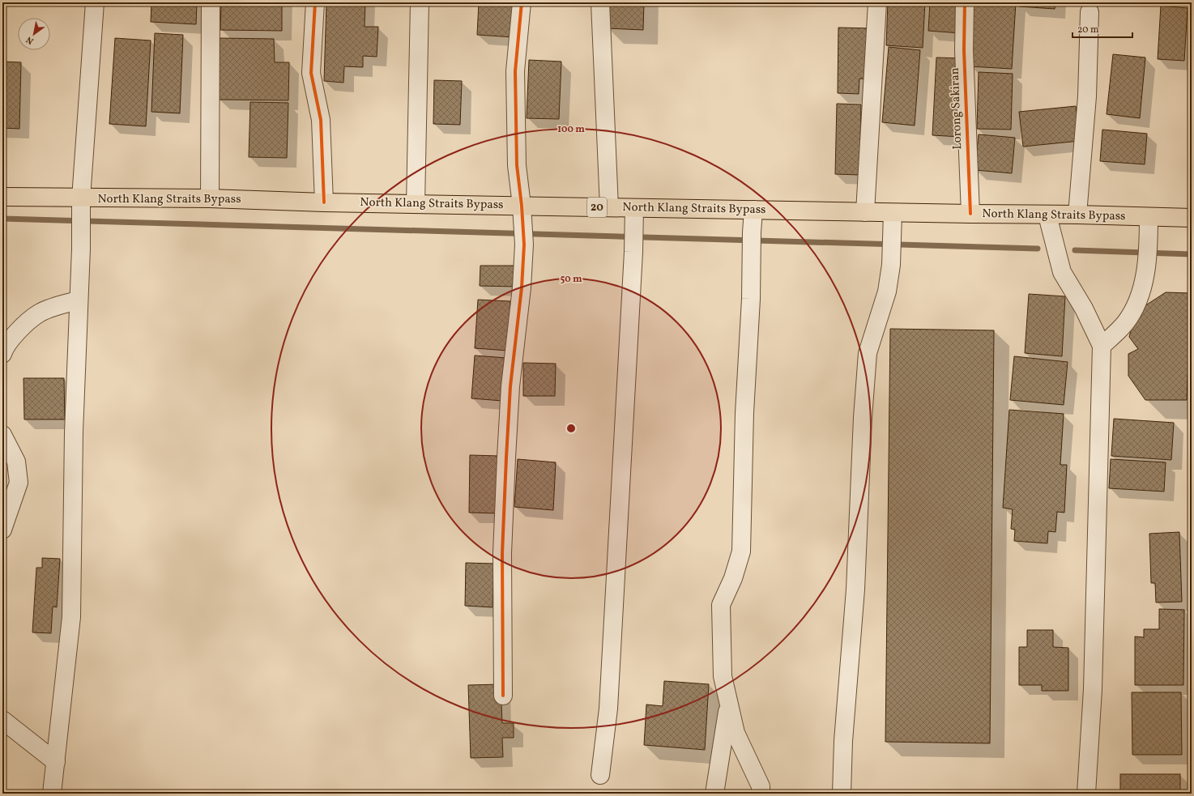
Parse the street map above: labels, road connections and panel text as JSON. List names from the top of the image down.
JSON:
{
  "streets": {
    "highway": ["North Klang Straits Bypass", "20"],
    "street": ["Lorong Sakiran"]
  },
  "crossings": [
    ["Lorong Sakiran", "North Klang Straits Bypass"]
  ],
  "scale_bar": "20 m",
  "north": "bottom left",
  "rings": ["100 m", "50 m"]
}
